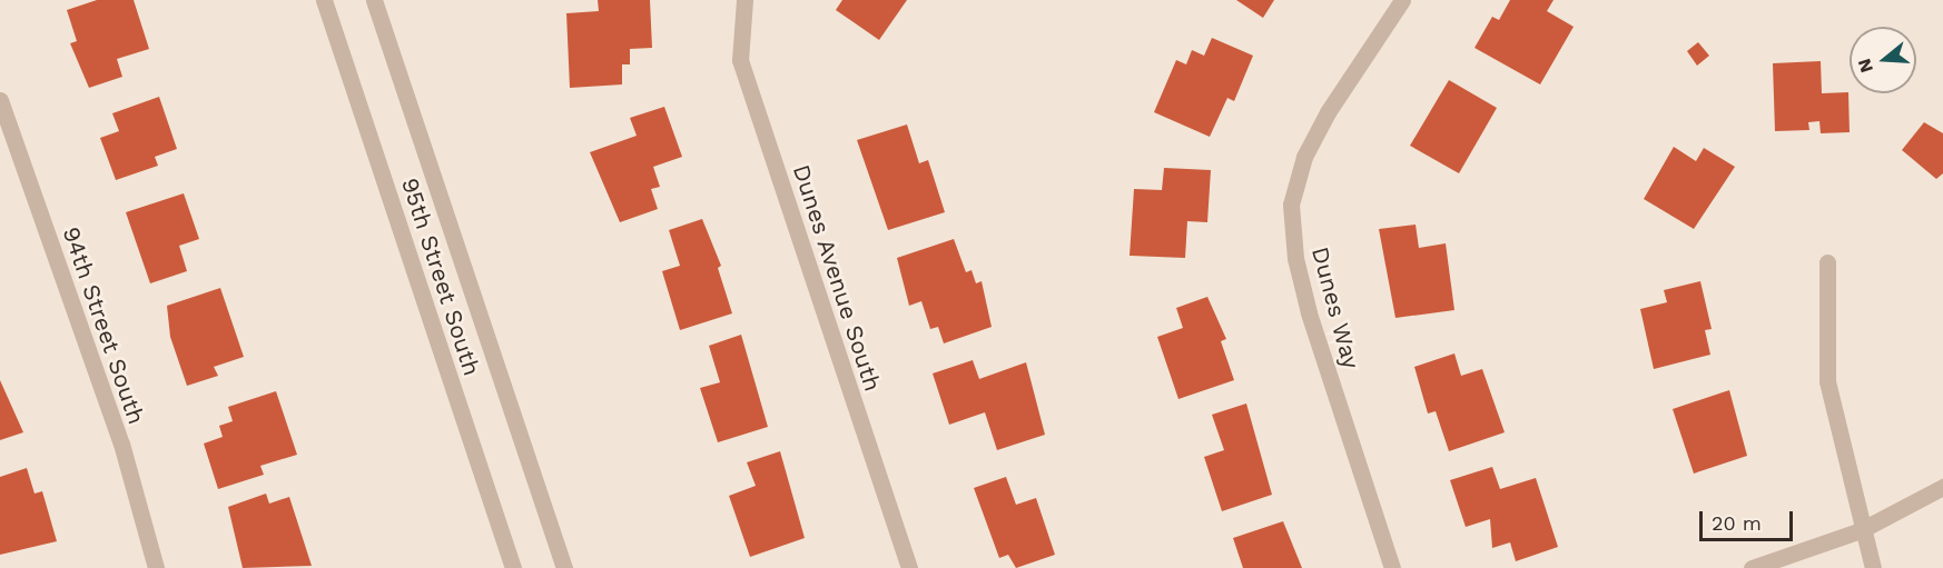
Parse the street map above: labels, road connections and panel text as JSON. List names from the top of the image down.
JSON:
{
  "streets": {
    "street": [
      "95th Street South",
      "Dunes Avenue South",
      "Dunes Way",
      "94th Street South"
    ]
  },
  "scale_bar": "20 m",
  "north": "left"
}
